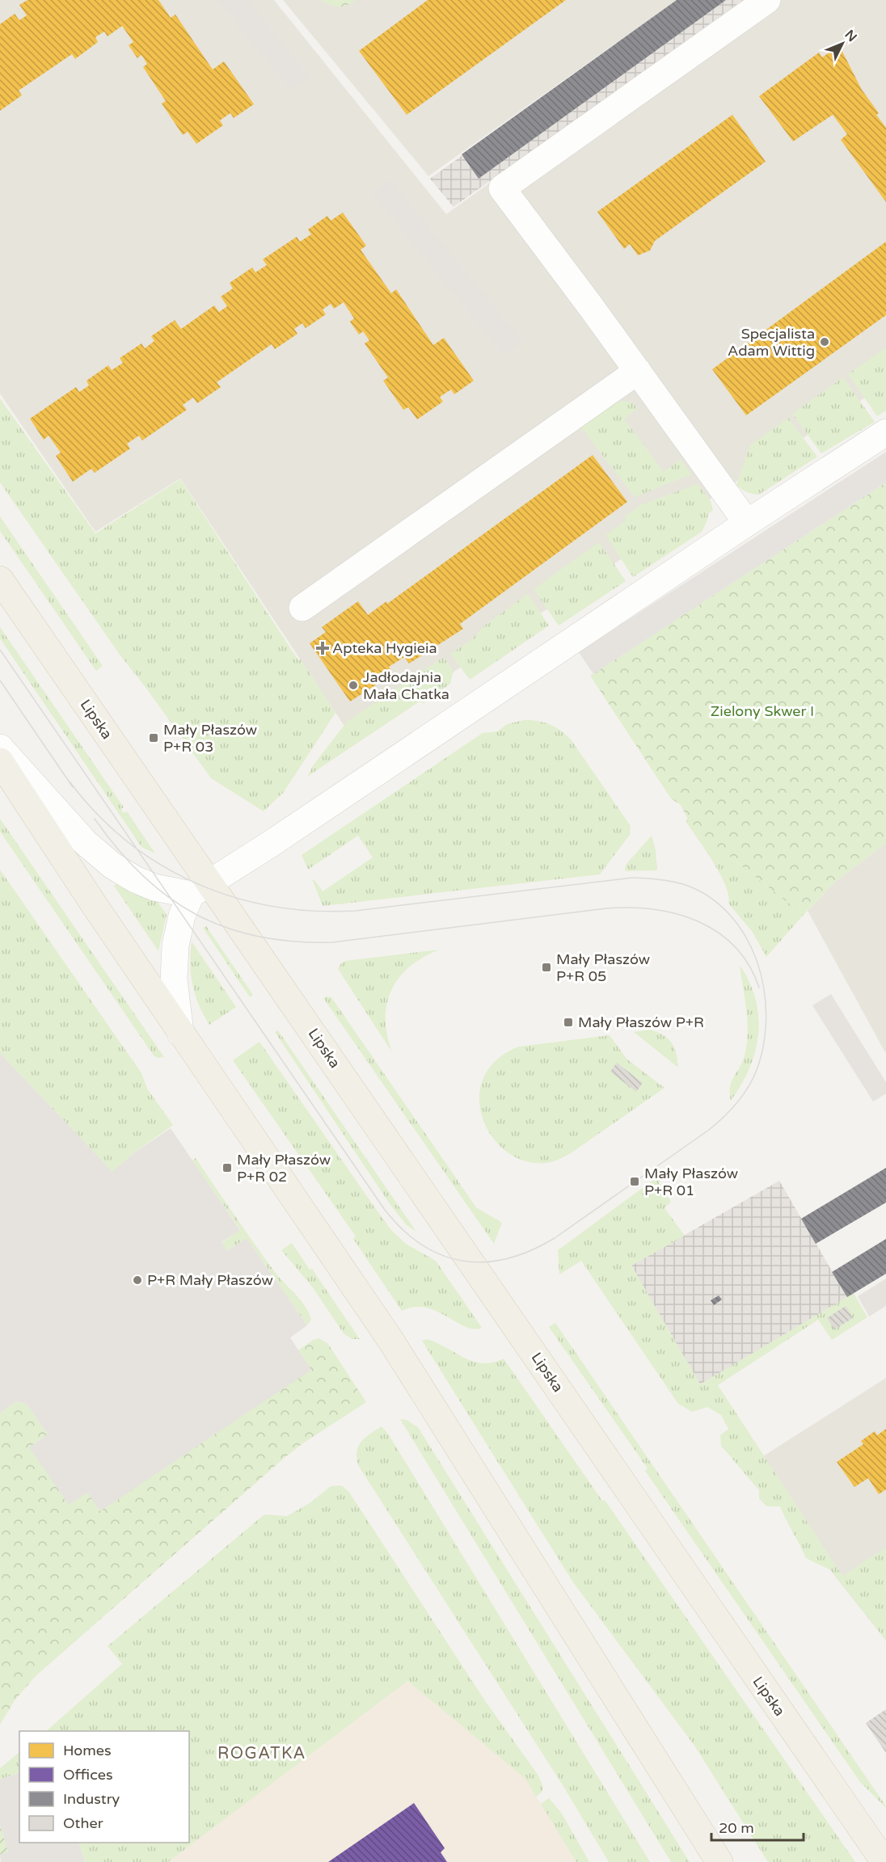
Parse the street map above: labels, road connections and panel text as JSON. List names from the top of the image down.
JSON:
{
  "streets": {
    "main road": ["Lipska"]
  },
  "districts": ["ROGATKA"],
  "parks": ["Zielony Skwer I"],
  "places": {
    "other": ["Specjalista Adam Wittig", "Jadłodajnia Mała Chatka", "P+R Mały Płaszów"],
    "health": ["Apteka Hygieia"],
    "transit": [
      "Mały Płaszów P+R 03",
      "Mały Płaszów P+R 05",
      "Mały Płaszów P+R",
      "Mały Płaszów P+R 02",
      "Mały Płaszów P+R 01"
    ]
  },
  "legend": [
    "Homes",
    "Offices",
    "Industry",
    "Other"
  ],
  "scale_bar": "20 m",
  "north": "top right"
}
